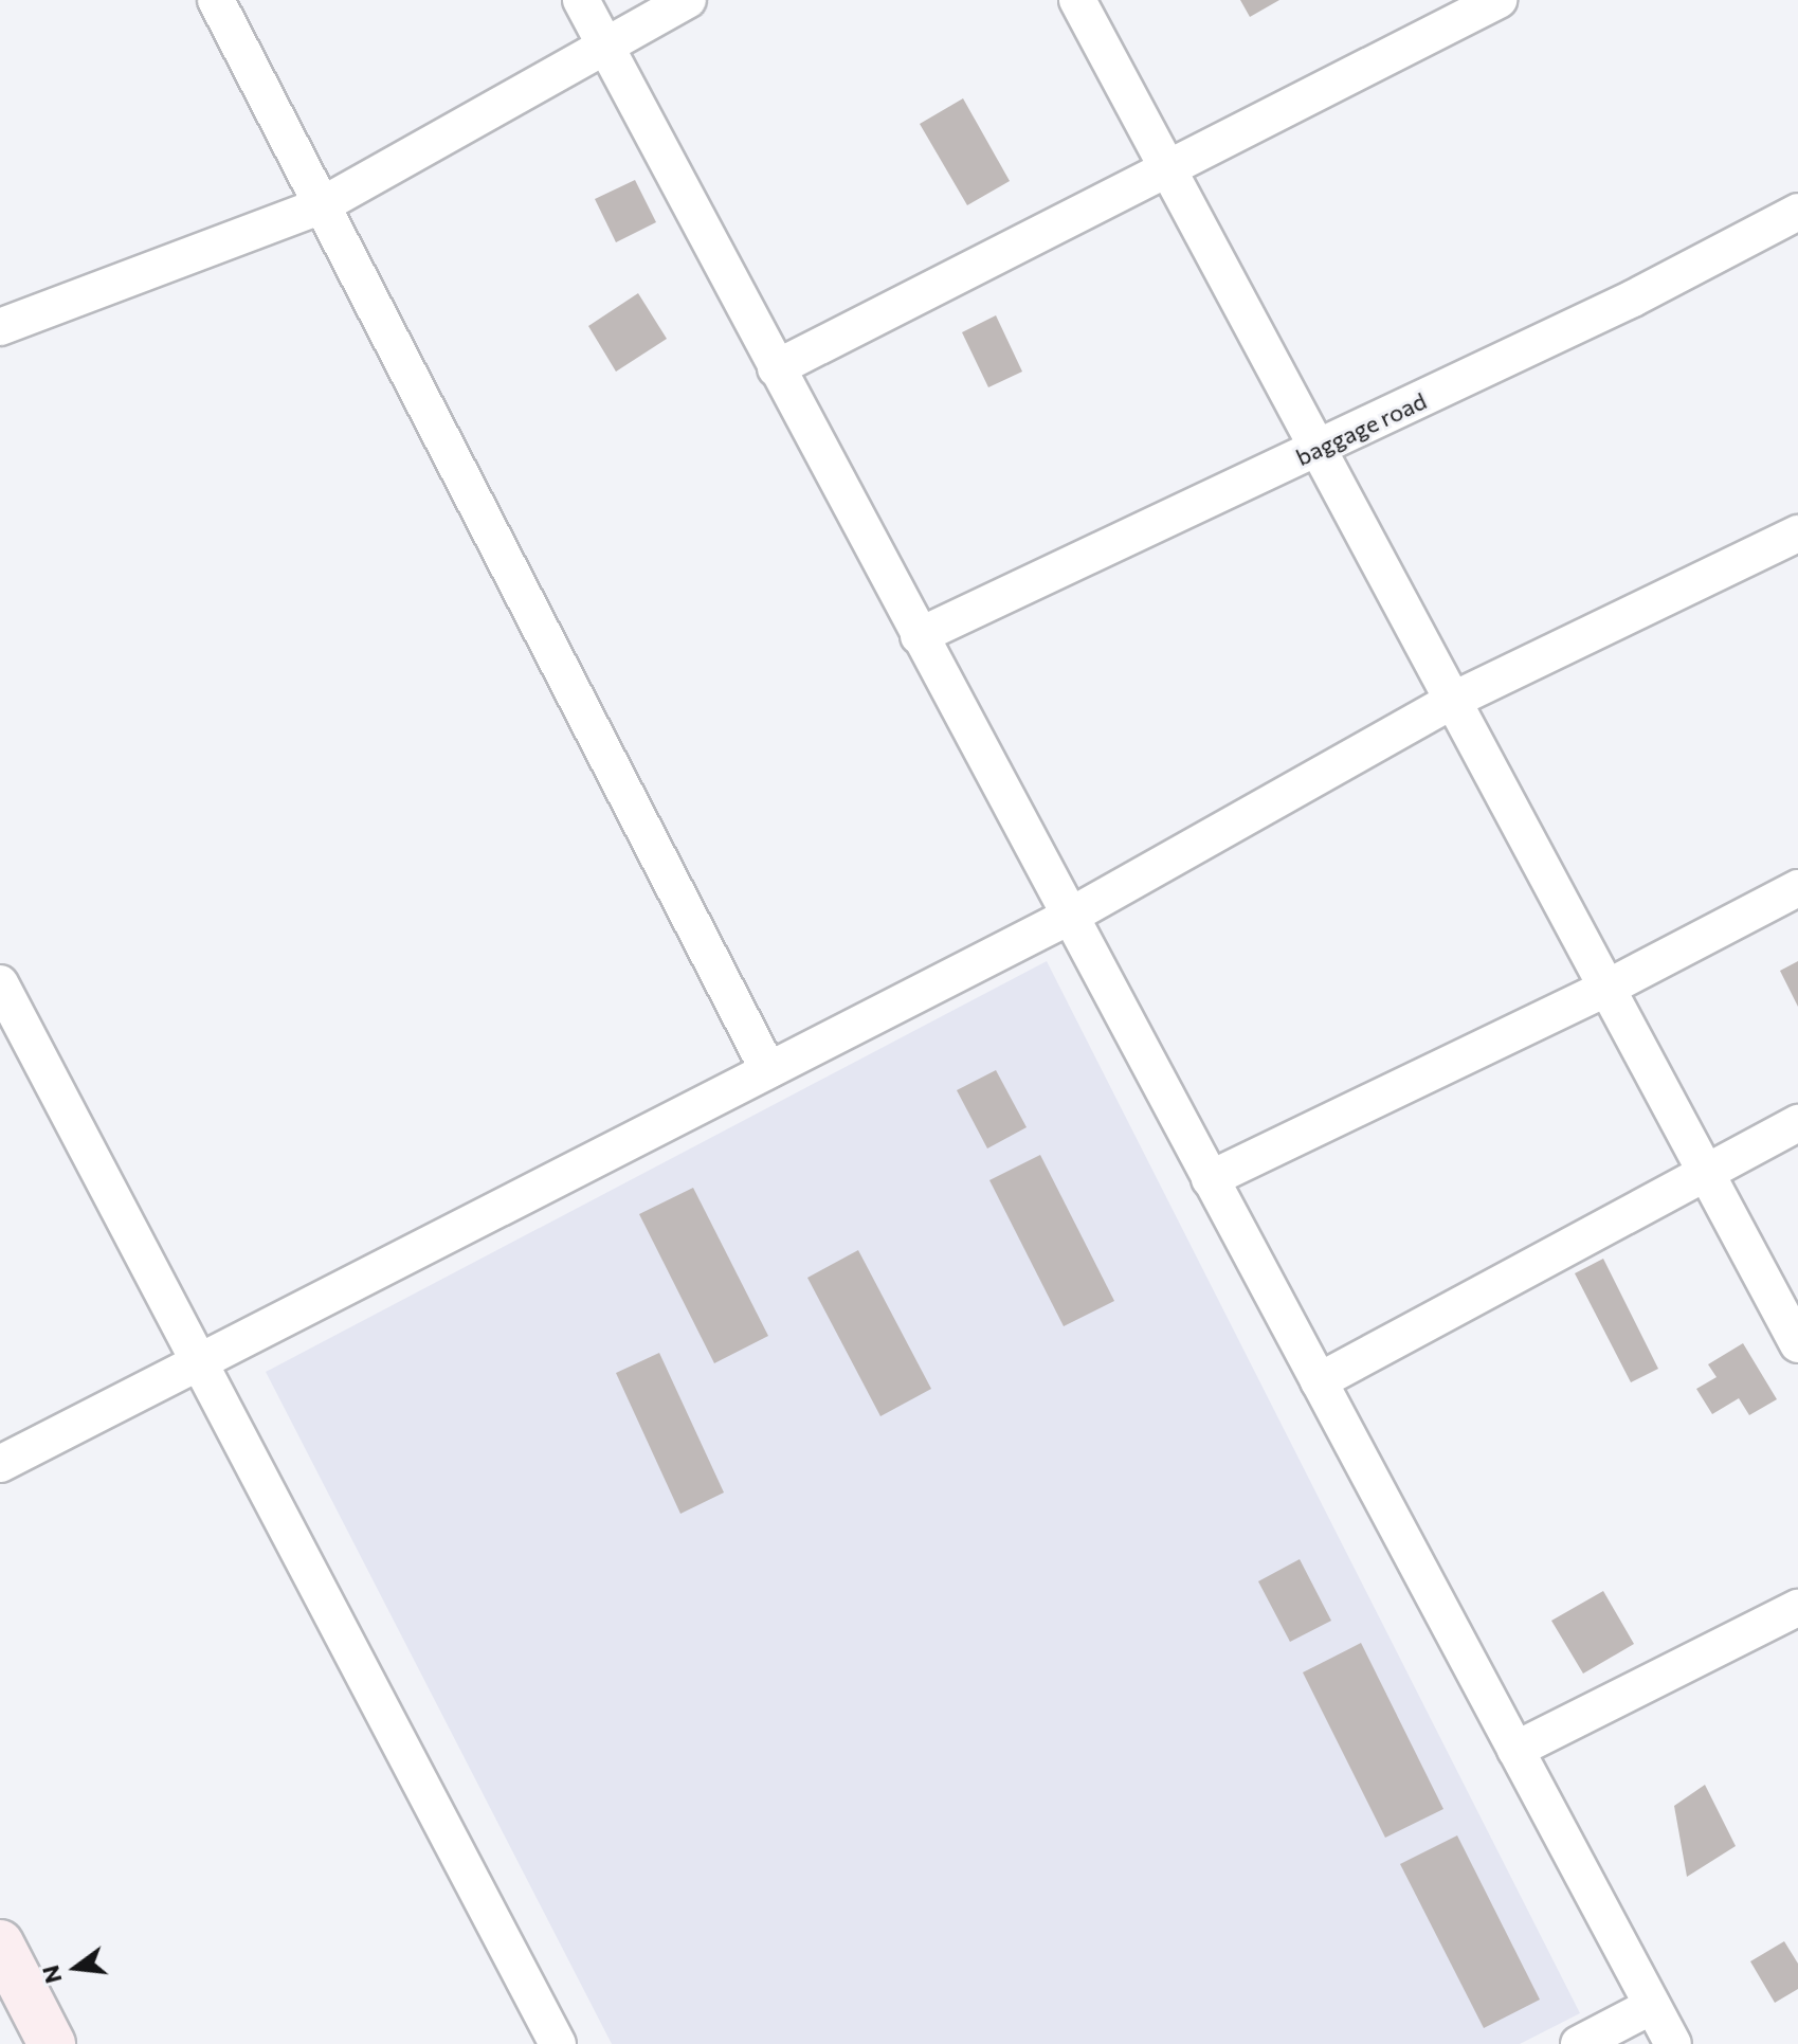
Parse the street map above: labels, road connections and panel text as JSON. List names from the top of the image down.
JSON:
{
  "streets": {
    "street": ["baggage road"]
  },
  "north": "left"
}
